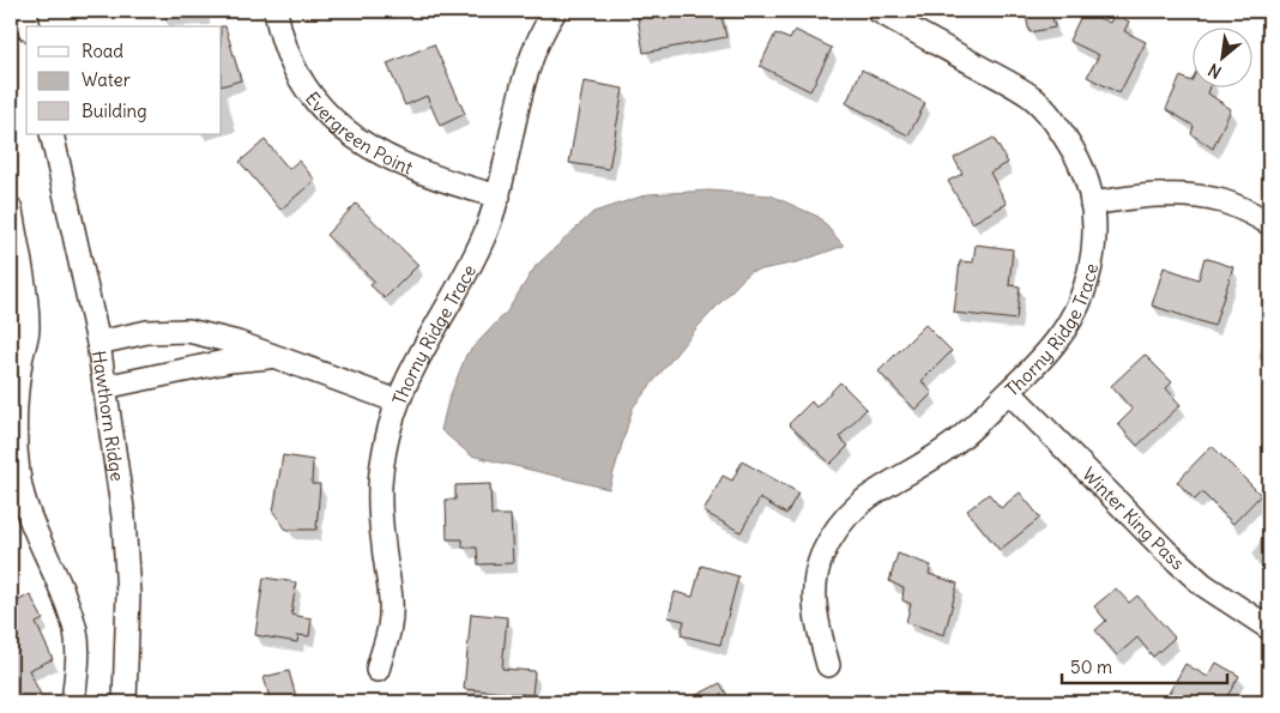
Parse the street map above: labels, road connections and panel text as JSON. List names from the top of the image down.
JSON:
{
  "streets": {
    "street": [
      "Evergreen Point",
      "Thorny Ridge Trace",
      "Hawthorn Ridge",
      "Winter King Pass"
    ]
  },
  "crossings": [
    ["Evergreen Point", "Thorny Ridge Trace"],
    ["Thorny Ridge Trace", "Winter King Pass"]
  ],
  "legend": ["Road", "Water", "Building"],
  "scale_bar": "50 m",
  "north": "bottom left"
}
